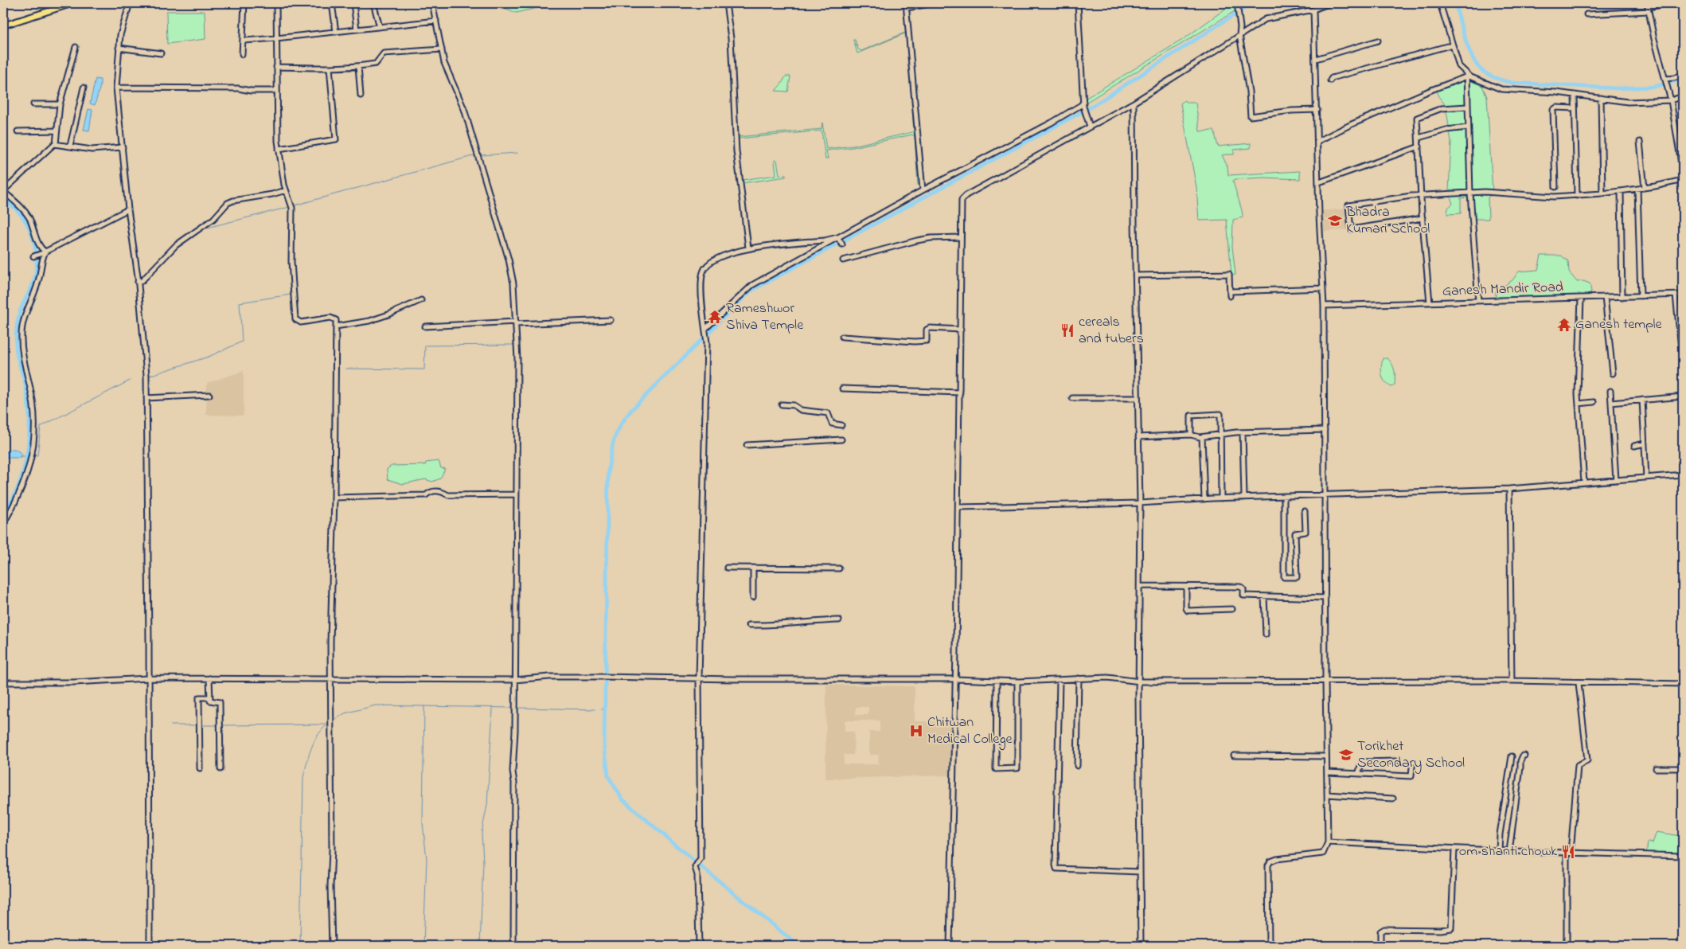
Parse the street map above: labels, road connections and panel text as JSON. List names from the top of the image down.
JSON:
{
  "streets": {
    "street": ["Ganesh Mandir Road"]
  },
  "places": {
    "school or university": ["Bhadra Kumari School", "Torikhet Secondary School"],
    "temple": ["Rameshwor Shiva Temple", "Ganesh temple"],
    "restaurant": ["cereals and tubers", "om shanti chowk"],
    "hospital": ["Chitwan Medical College"]
  }
}
